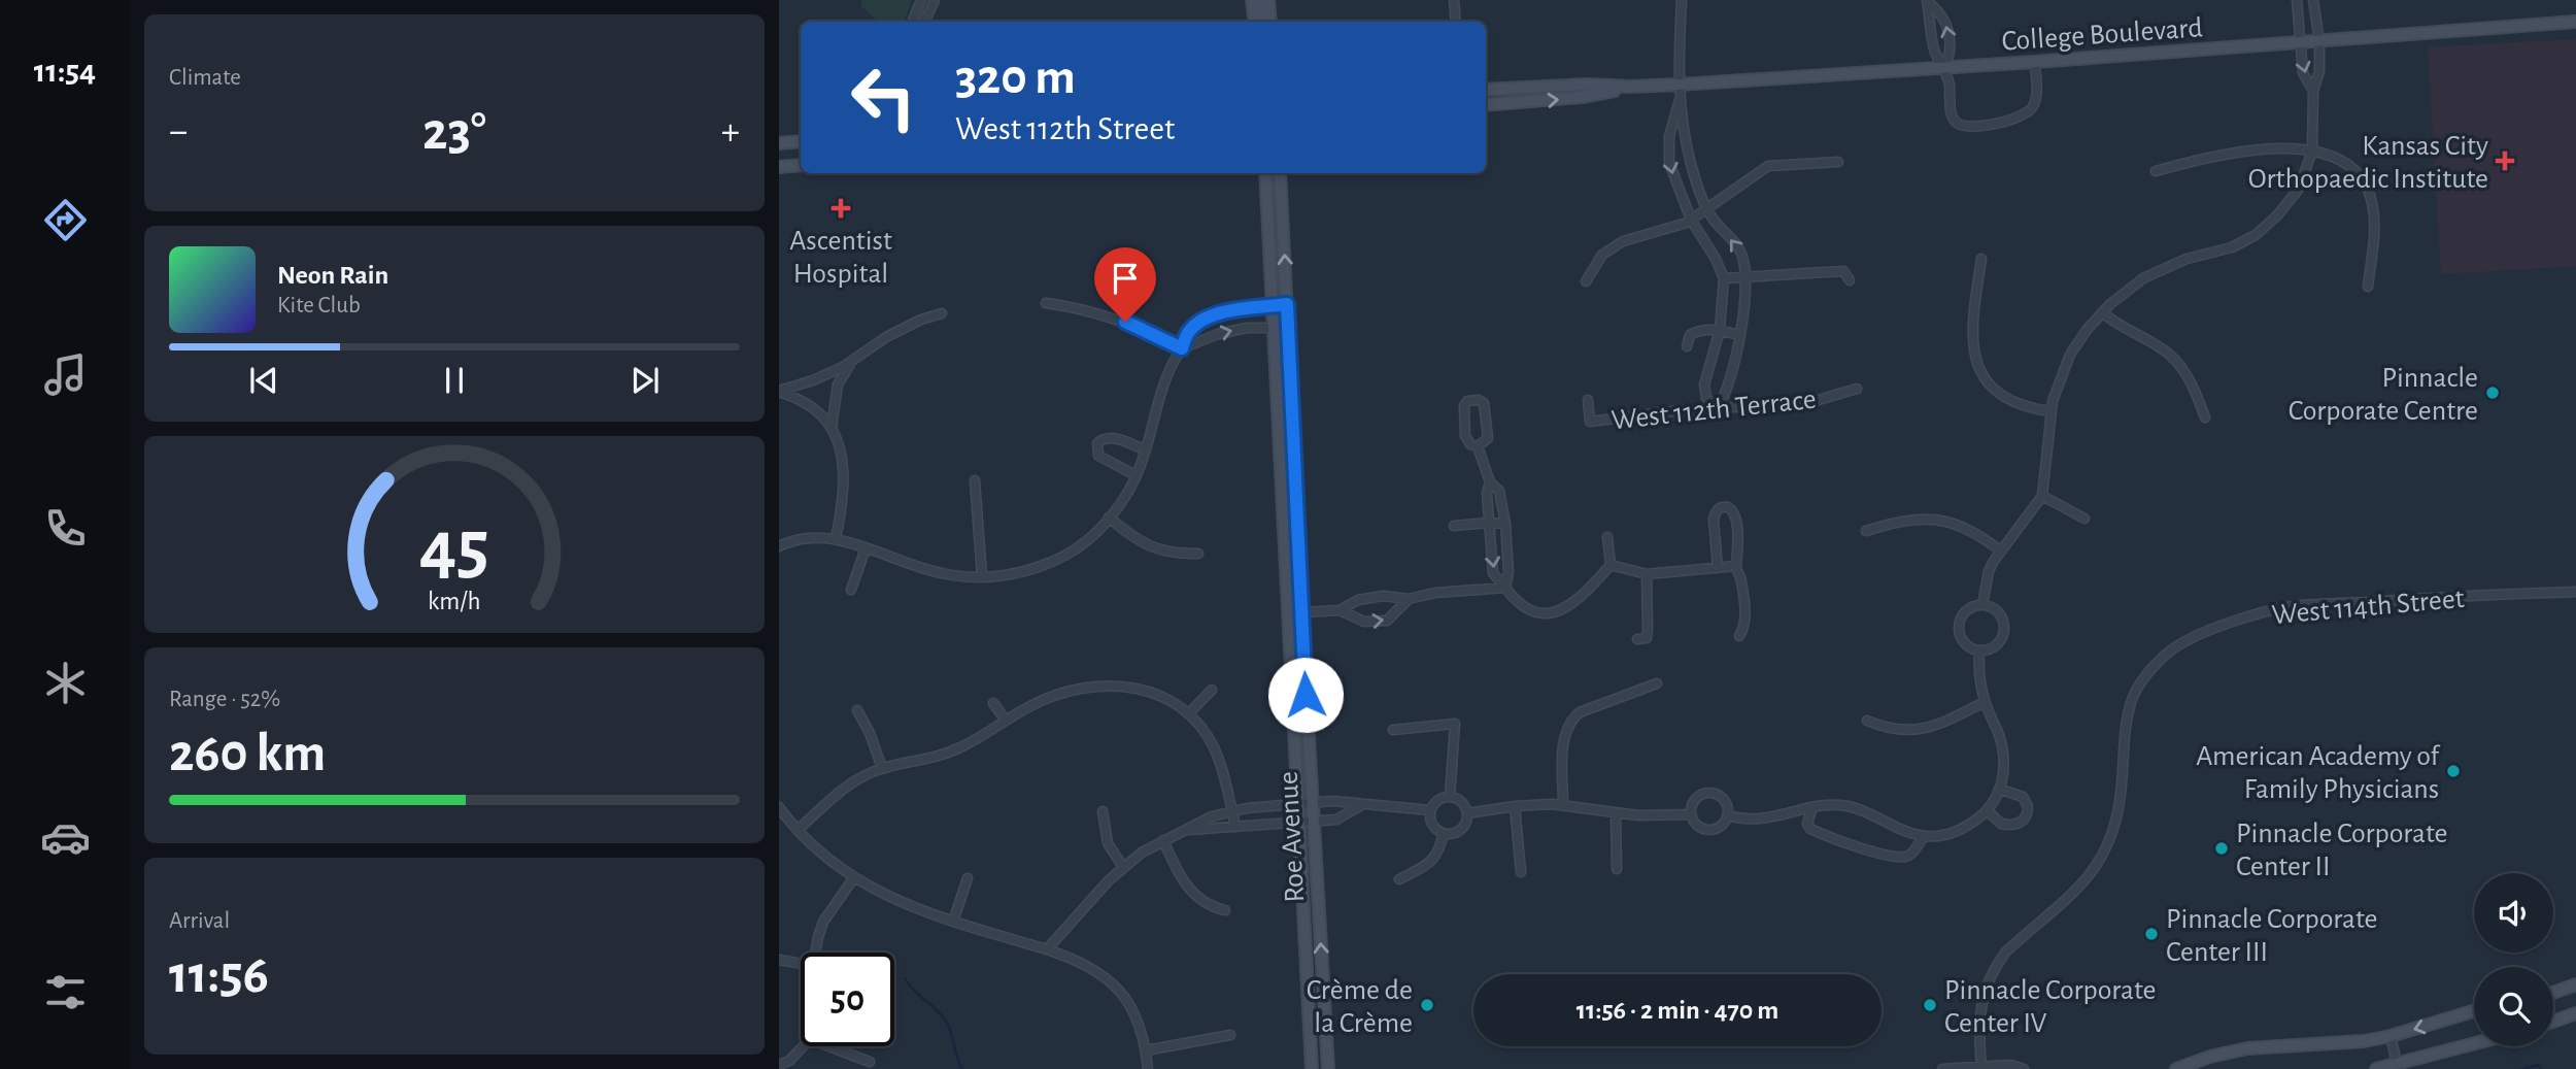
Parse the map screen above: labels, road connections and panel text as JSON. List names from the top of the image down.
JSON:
{
  "streets": {
    "main road": ["College Boulevard", "Roe Avenue"],
    "street": ["West 112th Terrace", "West 114th Street"]
  },
  "places": {
    "health": ["Kansas City Orthopaedic Institute", "Ascentist Hospital"],
    "other": [
      "Pinnacle Corporate Centre",
      "American Academy of Family Physicians",
      "Pinnacle Corporate Center II",
      "Pinnacle Corporate Center III",
      "Crème de la Crème",
      "Pinnacle Corporate Center IV"
    ]
  },
  "page": {
    "tabs": "11:54",
    "tile": [
      "Climate",
      ["Range · 52%", "260 km"],
      ["Arrival", "11:56"]
    ],
    "turn": ["320 m", "West 112th Street"],
    "heat": ["−", "23°", "+"],
    "song": ["Neon Rain", "Kite Club"],
    "limit": "50",
    "trip": "11:56 · 2 min · 470 m",
    "gauge": ["45", "km/h"]
  }
}
